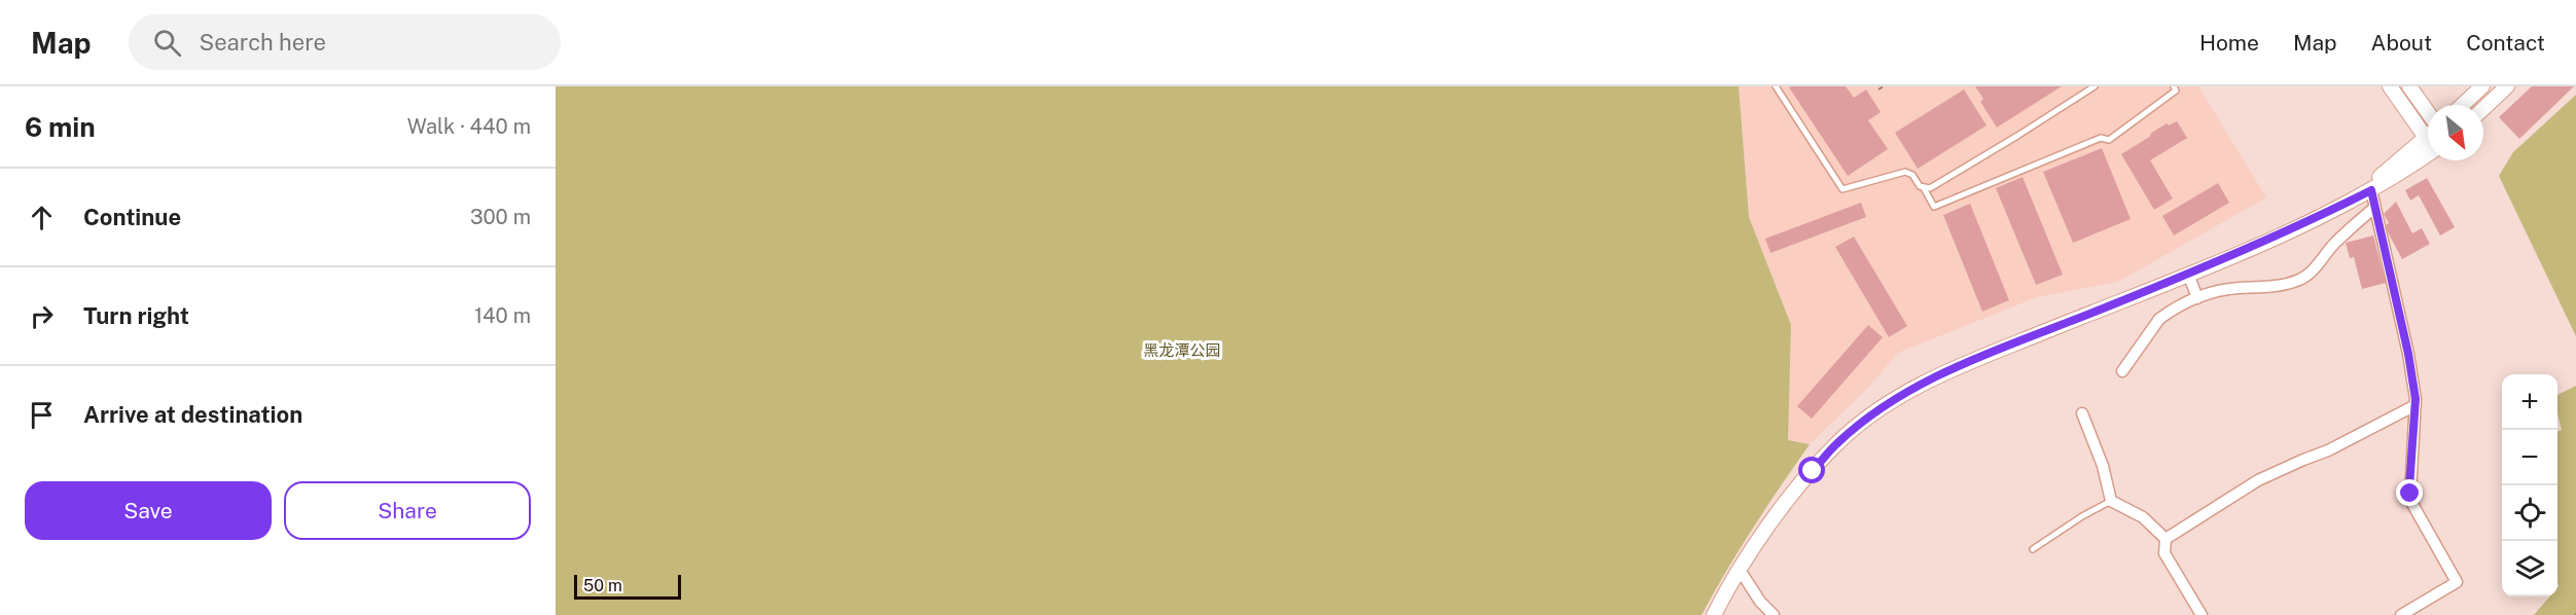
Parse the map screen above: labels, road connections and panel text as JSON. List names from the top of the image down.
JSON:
{
  "parks": ["黑龙潭公园"],
  "scale_bar": "50 m",
  "north": "bottom right",
  "page": {
    "header": "Map",
    "search": "Search here",
    "nav": [
      "Home",
      "Map",
      "About",
      "Contact"
    ],
    "heading": ["6 min", "Walk · 440 m"],
    "list": [
      ["Continue", "300 m"],
      ["Turn right", "140 m"],
      "Arrive at destination"
    ],
    "map_buttons": ["+", "−"],
    "buttons": ["Save", "Share"],
    "scale": "50 m"
  }
}
